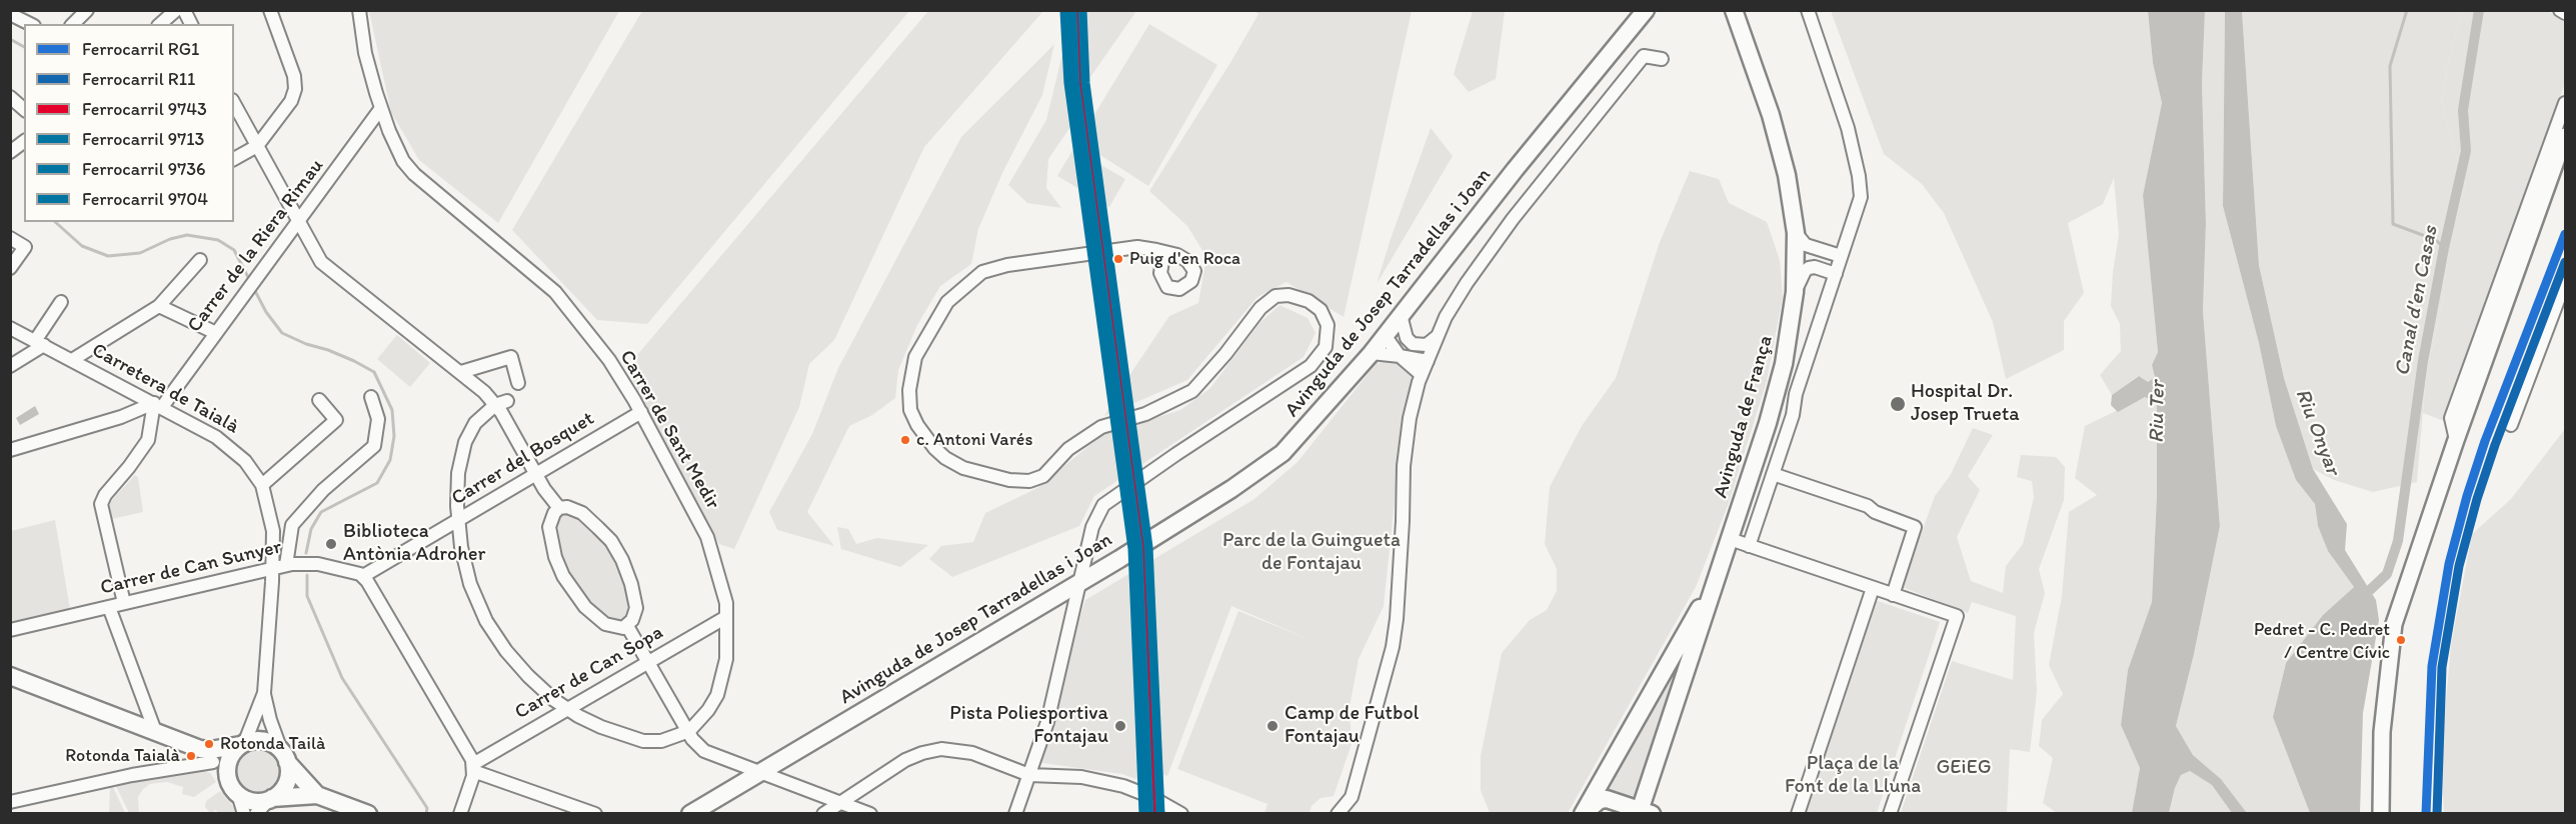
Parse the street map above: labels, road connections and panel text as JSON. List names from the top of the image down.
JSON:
{
  "streets": {
    "main road": ["Avinguda de Josep Tarradellas i Joan", "Avinguda de França"],
    "street": [
      "Carrer de la Riera Rimau",
      "Carretera de Taialà",
      "Carrer de Sant Medir",
      "Carrer del Bosquet",
      "Carrer de Can Sunyer",
      "Carrer de Can Sopa"
    ]
  },
  "crossings": [
    ["Carrer de la Riera Rimau", "Carretera de Taialà"],
    ["Carrer de la Riera Rimau", "Carrer de Sant Medir"],
    ["Carretera de Taialà", "Carrer de Can Sunyer"],
    ["Carrer de Sant Medir", "Carrer del Bosquet"],
    ["Carrer de Sant Medir", "Carrer de Can Sopa"],
    ["Carrer del Bosquet", "Carrer de Can Sunyer"]
  ],
  "water": ["Canal d'en Casas", "Riu Ter", "Riu Onyar"],
  "parks": ["Parc de la Guingueta de Fontajau", "Plaça de la Font de la Lluna", "GEiEG"],
  "places": [
    "Puig d'en Roca",
    "Hospital Dr. Josep Trueta",
    "c. Antoni Varés",
    "Biblioteca Antònia Adroher",
    "Pedret - C. Pedret / Centre Cívic",
    "Pista Poliesportiva Fontajau",
    "Camp de Futbol Fontajau",
    "Rotonda Tailà",
    "Rotonda Taialà"
  ],
  "lines": [
    "rail line 9743",
    "rail line 9736",
    "rail line 9704",
    "rail line 9713",
    "rail line RG1",
    "rail line R11"
  ],
  "legend": [
    "Ferrocarril RG1",
    "Ferrocarril R11",
    "Ferrocarril 9743",
    "Ferrocarril 9713",
    "Ferrocarril 9736",
    "Ferrocarril 9704"
  ]
}
